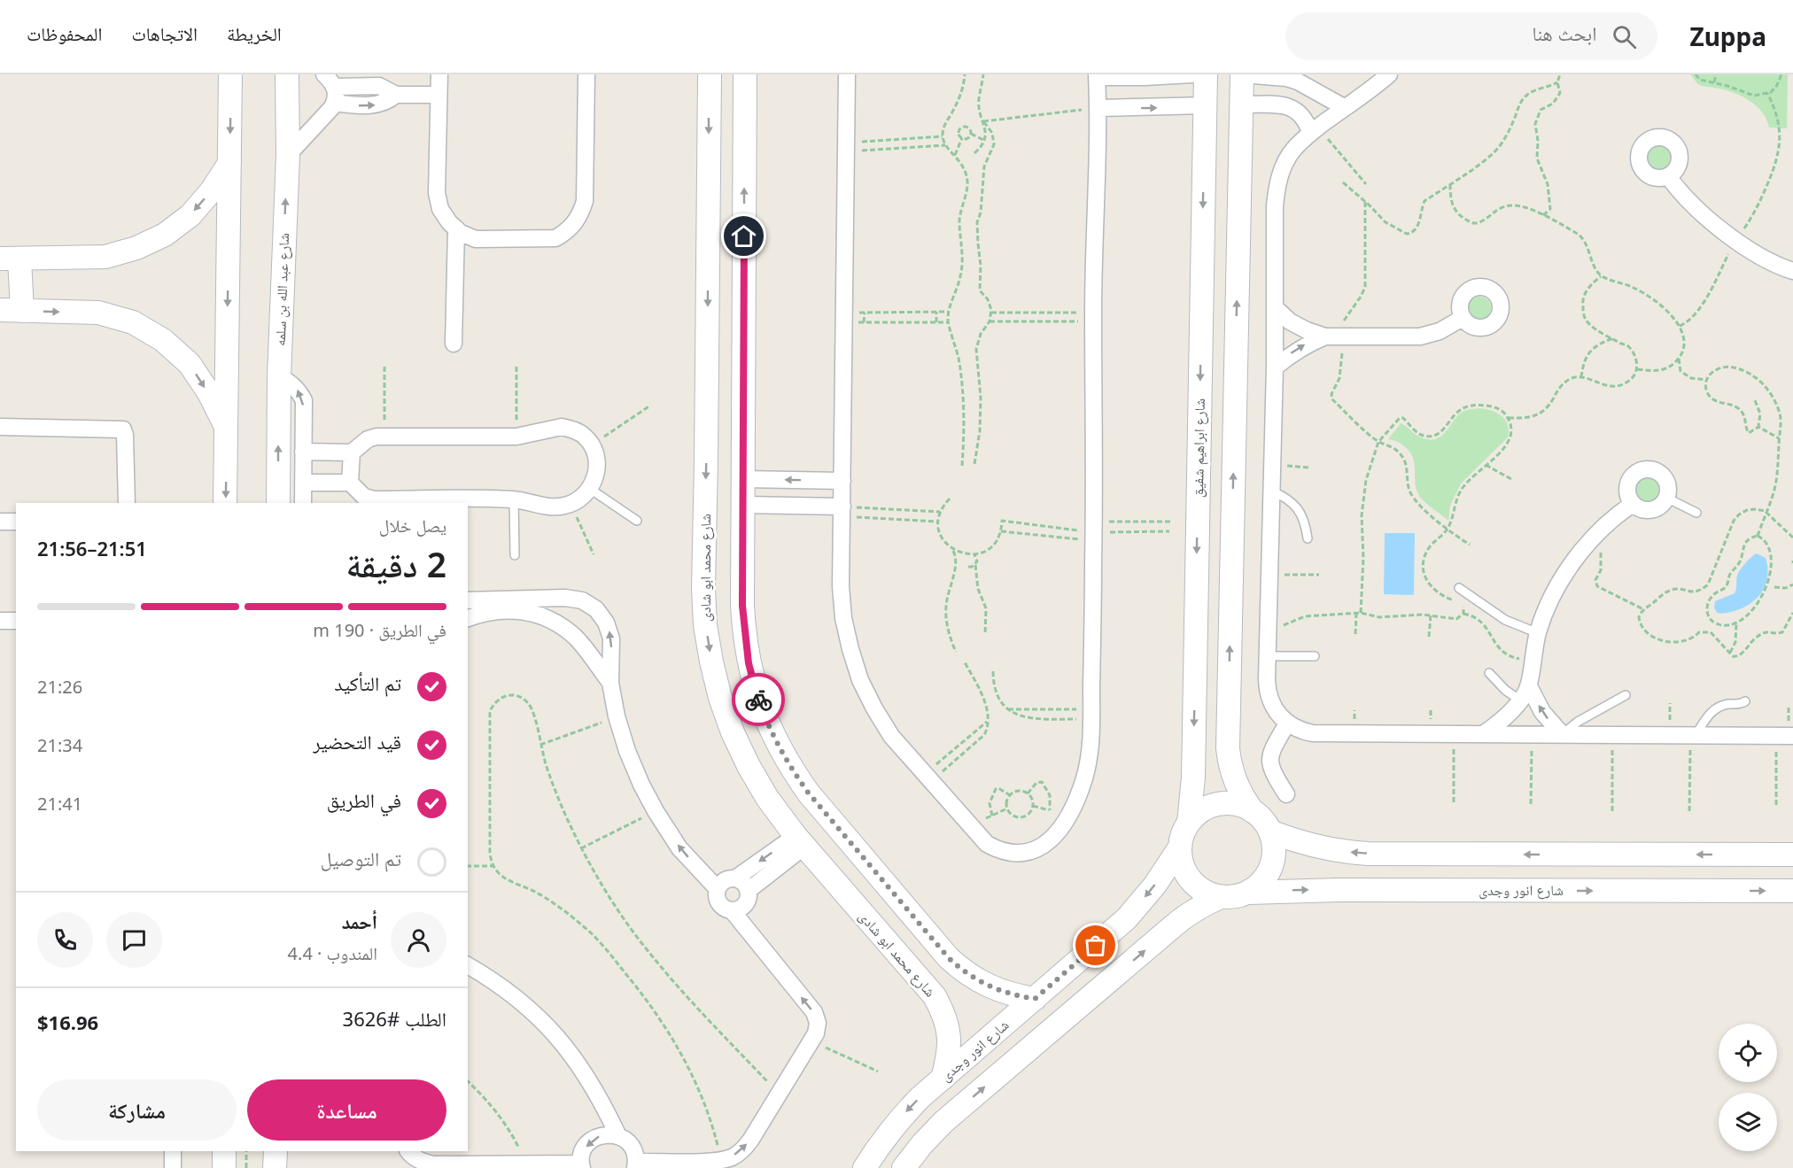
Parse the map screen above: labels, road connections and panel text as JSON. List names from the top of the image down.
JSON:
{
  "streets": {
    "street": [
      "شارع عبد الله بن سلمه",
      "شارع ابراهيم شفيق",
      "شارع محمد ابو شادى",
      "شارع انور وجدى"
    ]
  },
  "crossings": [
    ["شارع ابراهيم شفيق", "شارع انور وجدى"],
    ["شارع محمد ابو شادى", "شارع انور وجدى"]
  ],
  "page": {
    "header": "Zuppa",
    "search": "ابحث هنا",
    "nav": ["الخريطة", "الاتجاهات", "المحفوظات"],
    "heading": ["2 دقيقة", "يصل خلال", "21:51–21:56"],
    "panel": [
      "أحمد",
      "المندوب · 4.4",
      "الطلب #3626",
      "$16.96"
    ],
    "bar": "في الطريق · 190 m",
    "list": [
      ["تم التأكيد", "21:26"],
      ["قيد التحضير", "21:34"],
      ["في الطريق", "21:41"],
      "تم التوصيل"
    ],
    "buttons": ["مساعدة", "مشاركة"]
  }
}
